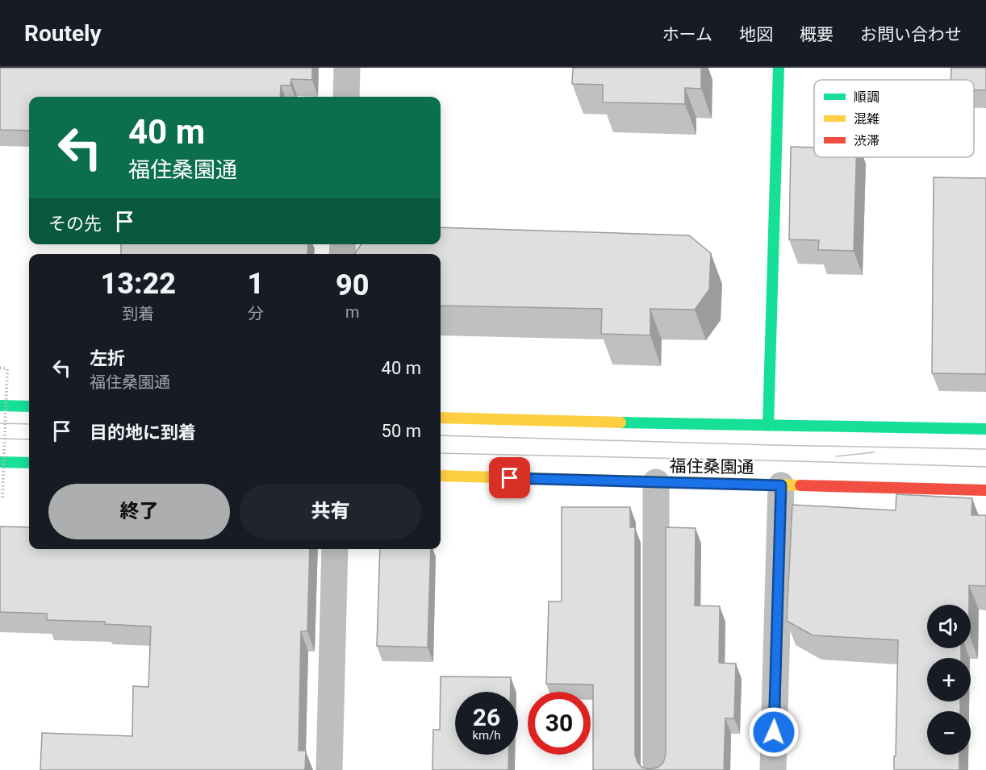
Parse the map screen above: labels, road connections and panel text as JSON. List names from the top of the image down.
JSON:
{
  "streets": {
    "street": ["福住桑園通"]
  },
  "legend": ["順調", "混雑", "渋滞"],
  "page": {
    "header": "Routely",
    "nav": [
      "ホーム",
      "地図",
      "概要",
      "お問い合わせ"
    ],
    "turn": ["40 m", "福住桑園通"],
    "then": "その先",
    "eta": [
      "13:22",
      "到着",
      "1",
      "分",
      "90",
      "m"
    ],
    "list": [
      {
        "name": "左折",
        "note": "福住桑園通",
        "value": "40 m"
      },
      {
        "name": "目的地に到着",
        "value": "50 m"
      }
    ],
    "buttons": ["終了", "共有"],
    "map_buttons": ["+", "−"],
    "speed": "26 km/h",
    "limit": "30"
  }
}
